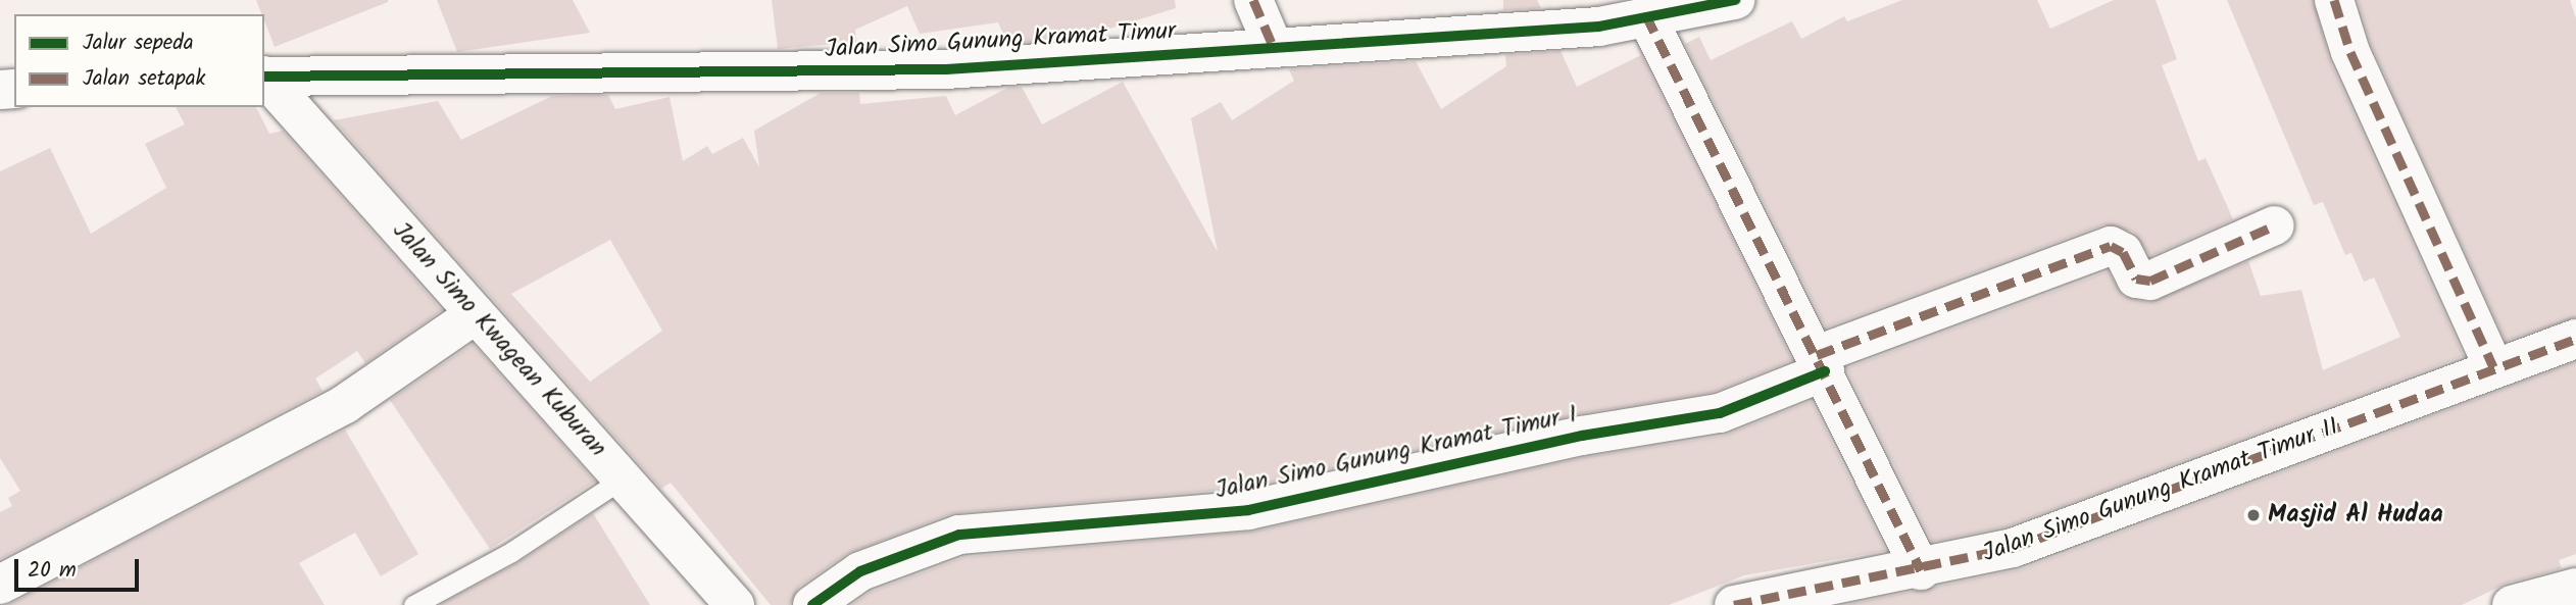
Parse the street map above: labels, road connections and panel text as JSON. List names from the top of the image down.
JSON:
{
  "streets": {
    "street": [
      "Jalan Simo Gunung Kramat Timur",
      "Jalan Simo Kwagean Kuburan",
      "Jalan Simo Gunung Kramat Timur I",
      "Jalan Simo Gunung Kramat Timur II"
    ]
  },
  "places": ["Masjid Al Hudaa"],
  "legend": ["Jalur sepeda", "Jalan setapak"],
  "scale_bar": "20 m"
}
